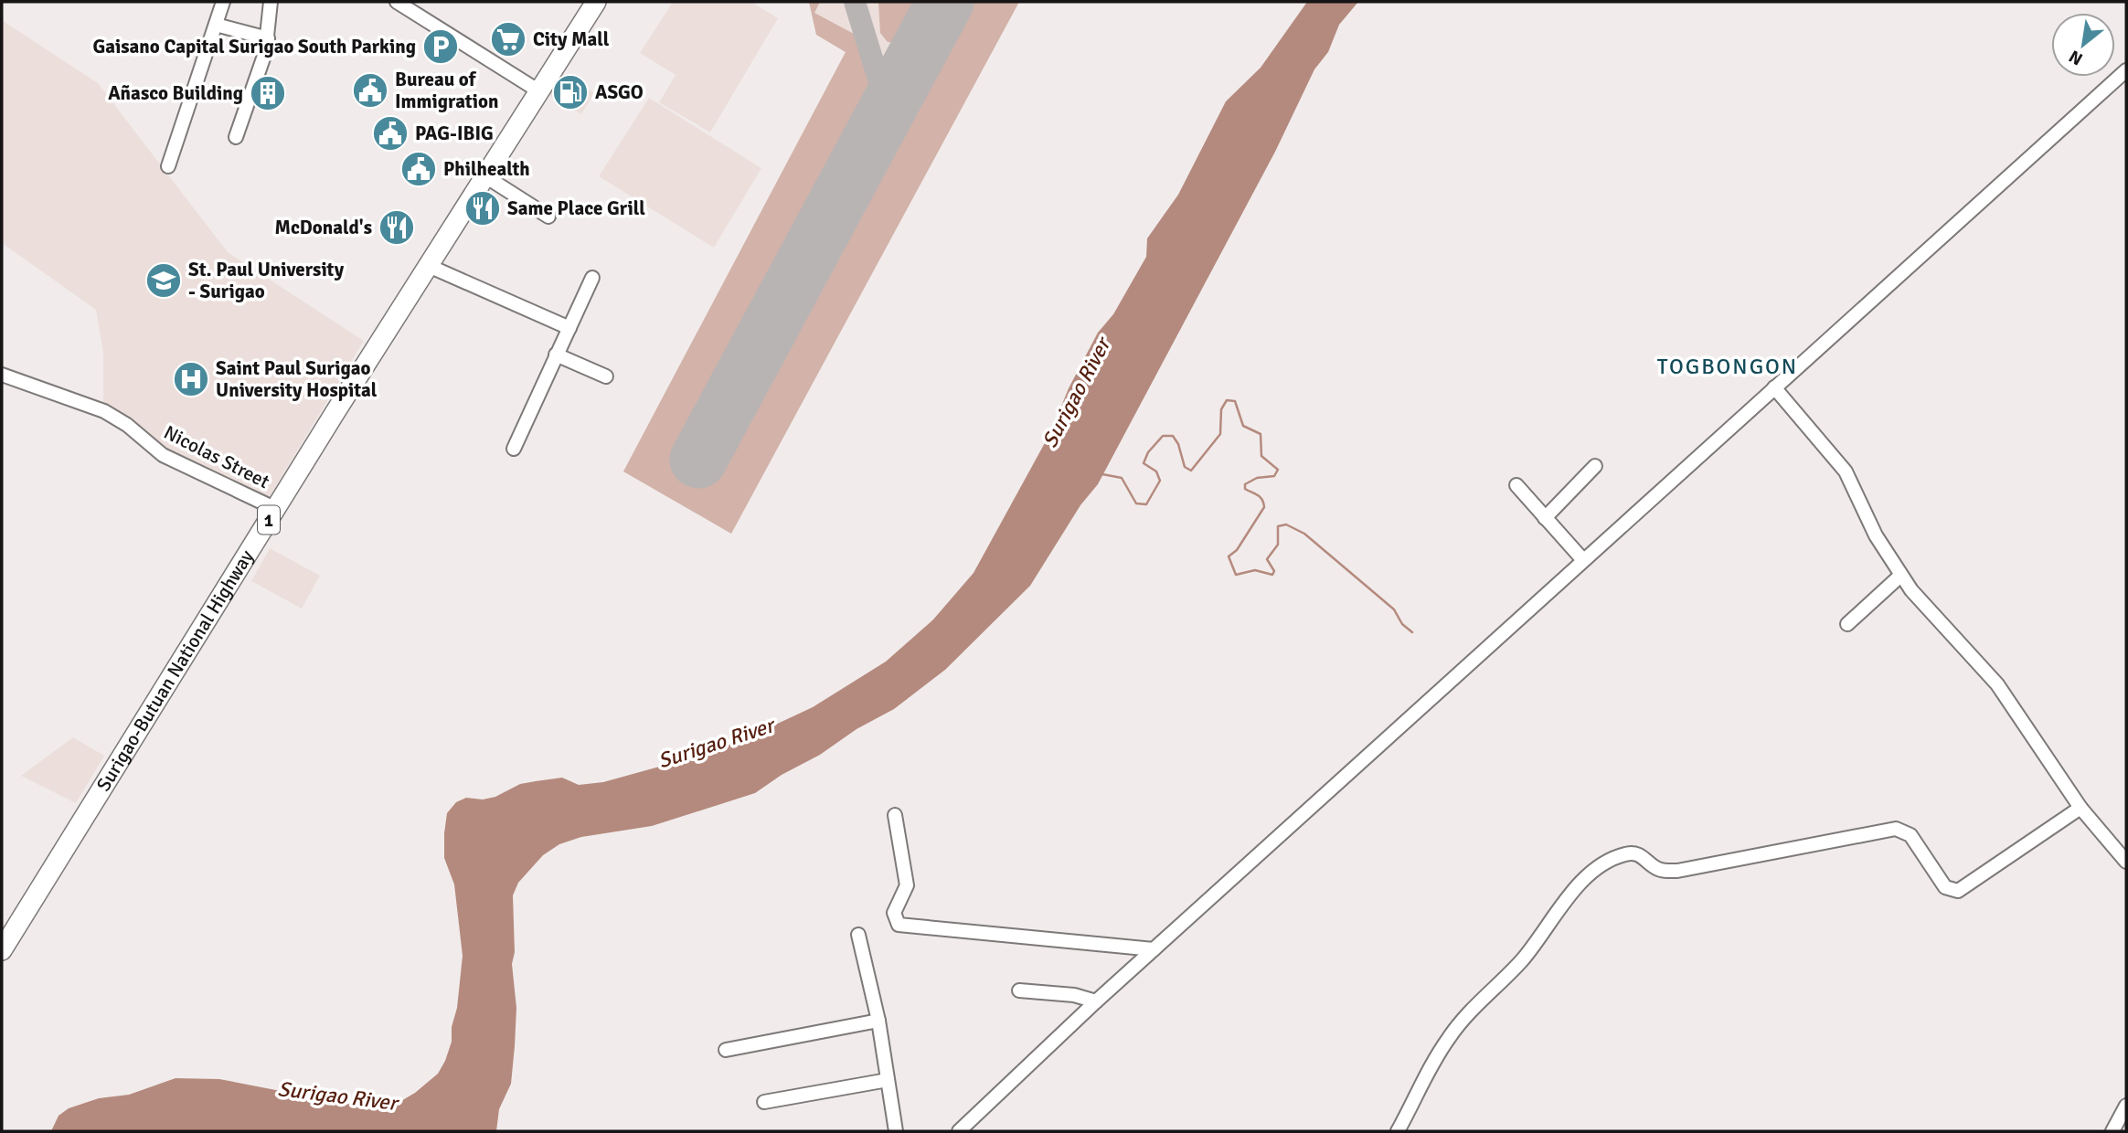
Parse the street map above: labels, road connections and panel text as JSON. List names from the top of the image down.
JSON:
{
  "streets": {
    "highway": ["1", "Surigao-Butuan National Highway"],
    "street": ["Nicolas Street"]
  },
  "crossings": [
    ["Nicolas Street", "Surigao-Butuan National Highway"]
  ],
  "districts": ["TOGBONGON"],
  "water": ["Surigao River"],
  "places": {
    "supermarket": ["City Mall"],
    "parking": ["Gaisano Capital Surigao South Parking"],
    "public building": ["Bureau of Immigration", "PAG-IBIG", "Philhealth"],
    "fuel station": ["ASGO"],
    "building": ["Añasco Building"],
    "restaurant": ["Same Place Grill", "McDonald's"],
    "school or university": ["St. Paul University - Surigao"],
    "hospital": ["Saint Paul Surigao University Hospital"]
  },
  "north": "bottom left"
}
